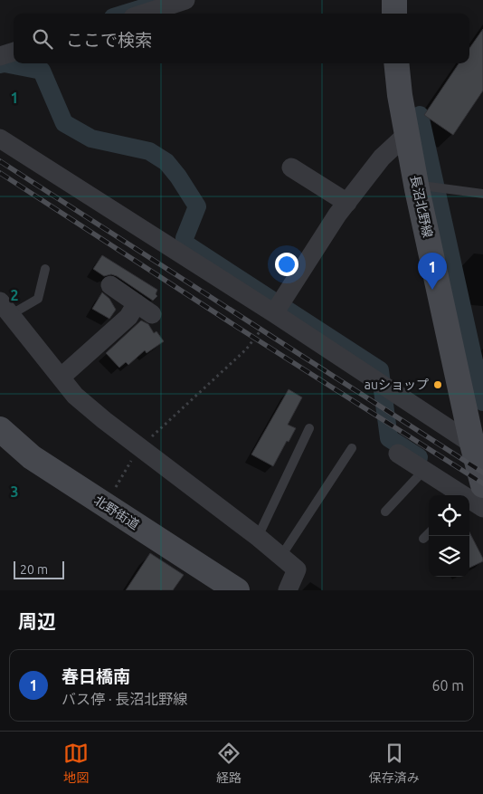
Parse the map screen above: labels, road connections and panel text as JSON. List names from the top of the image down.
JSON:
{
  "streets": {
    "main road": ["長沼北野線", "北野街道"]
  },
  "places": ["auショップ"],
  "scale_bar": "20 m",
  "page": {
    "search": "ここで検索",
    "pins": "1",
    "scale": "20 m",
    "heading": "周辺",
    "list": [
      {
        "mark": "1",
        "name": "春日橋南",
        "note": "バス停 · 長沼北野線",
        "value": "60 m"
      }
    ],
    "nav": ["地図", "経路", "保存済み"]
  },
  "grid": {
    "rows": ["1", "2", "3"]
  }
}
